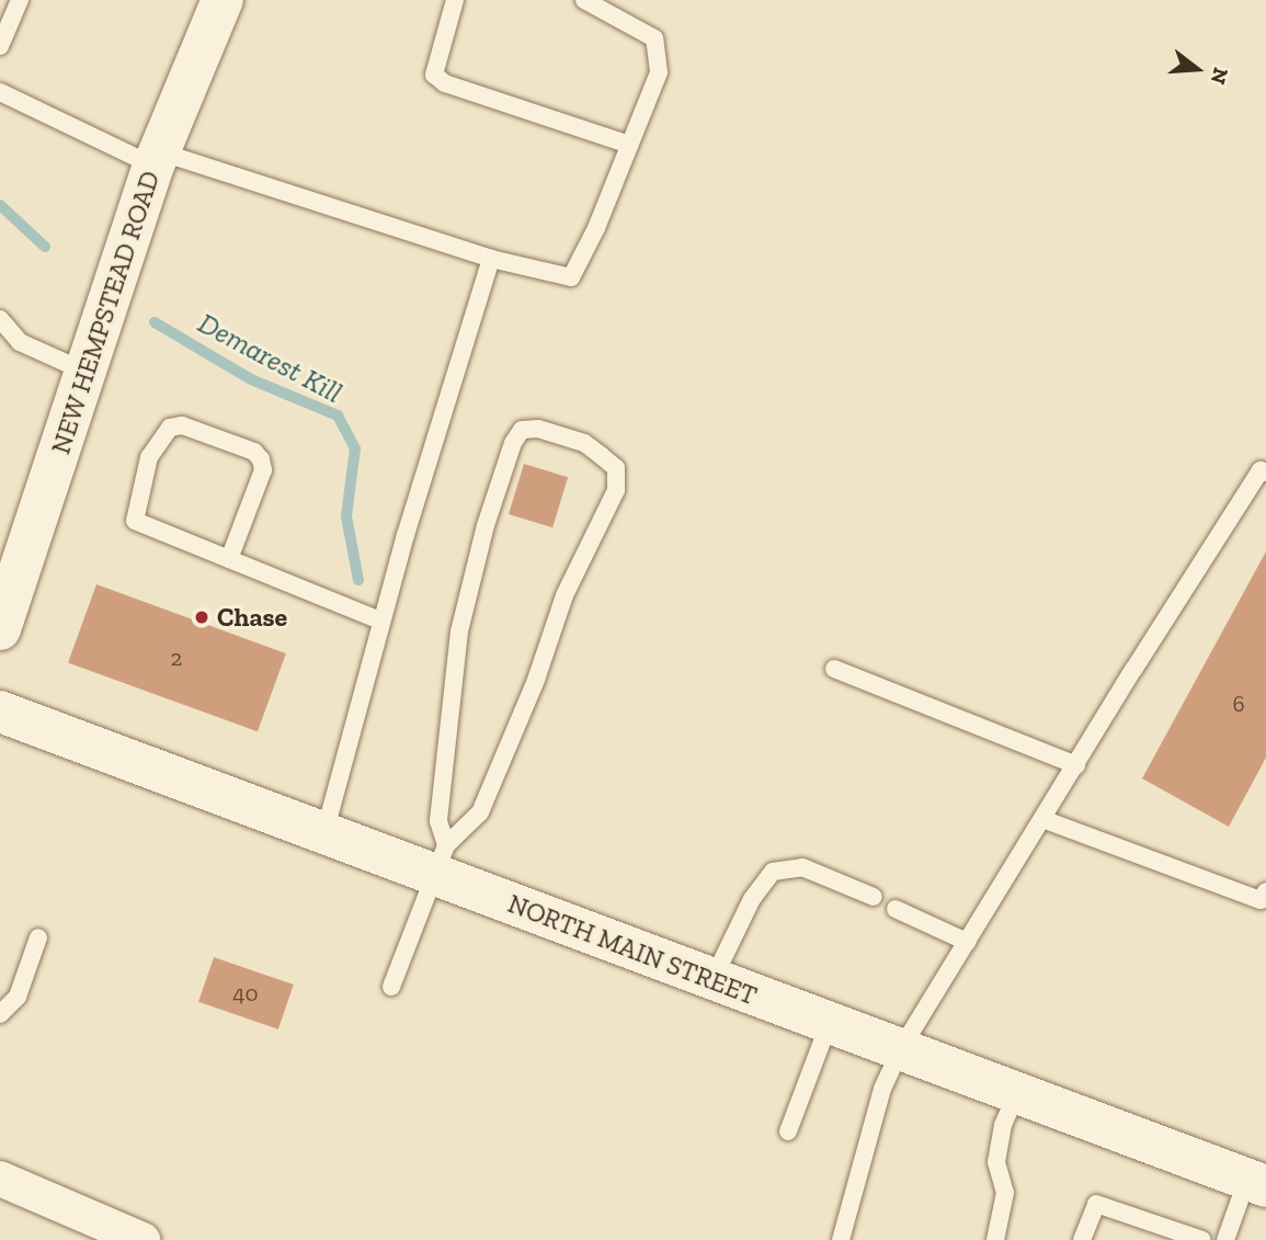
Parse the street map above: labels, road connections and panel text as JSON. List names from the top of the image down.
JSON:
{
  "streets": {
    "street": ["NEW HEMPSTEAD ROAD", "NORTH MAIN STREET"]
  },
  "water": ["Demarest Kill"],
  "places": ["Chase"],
  "house_numbers": ["2", "6", "40"],
  "north": "right"
}
